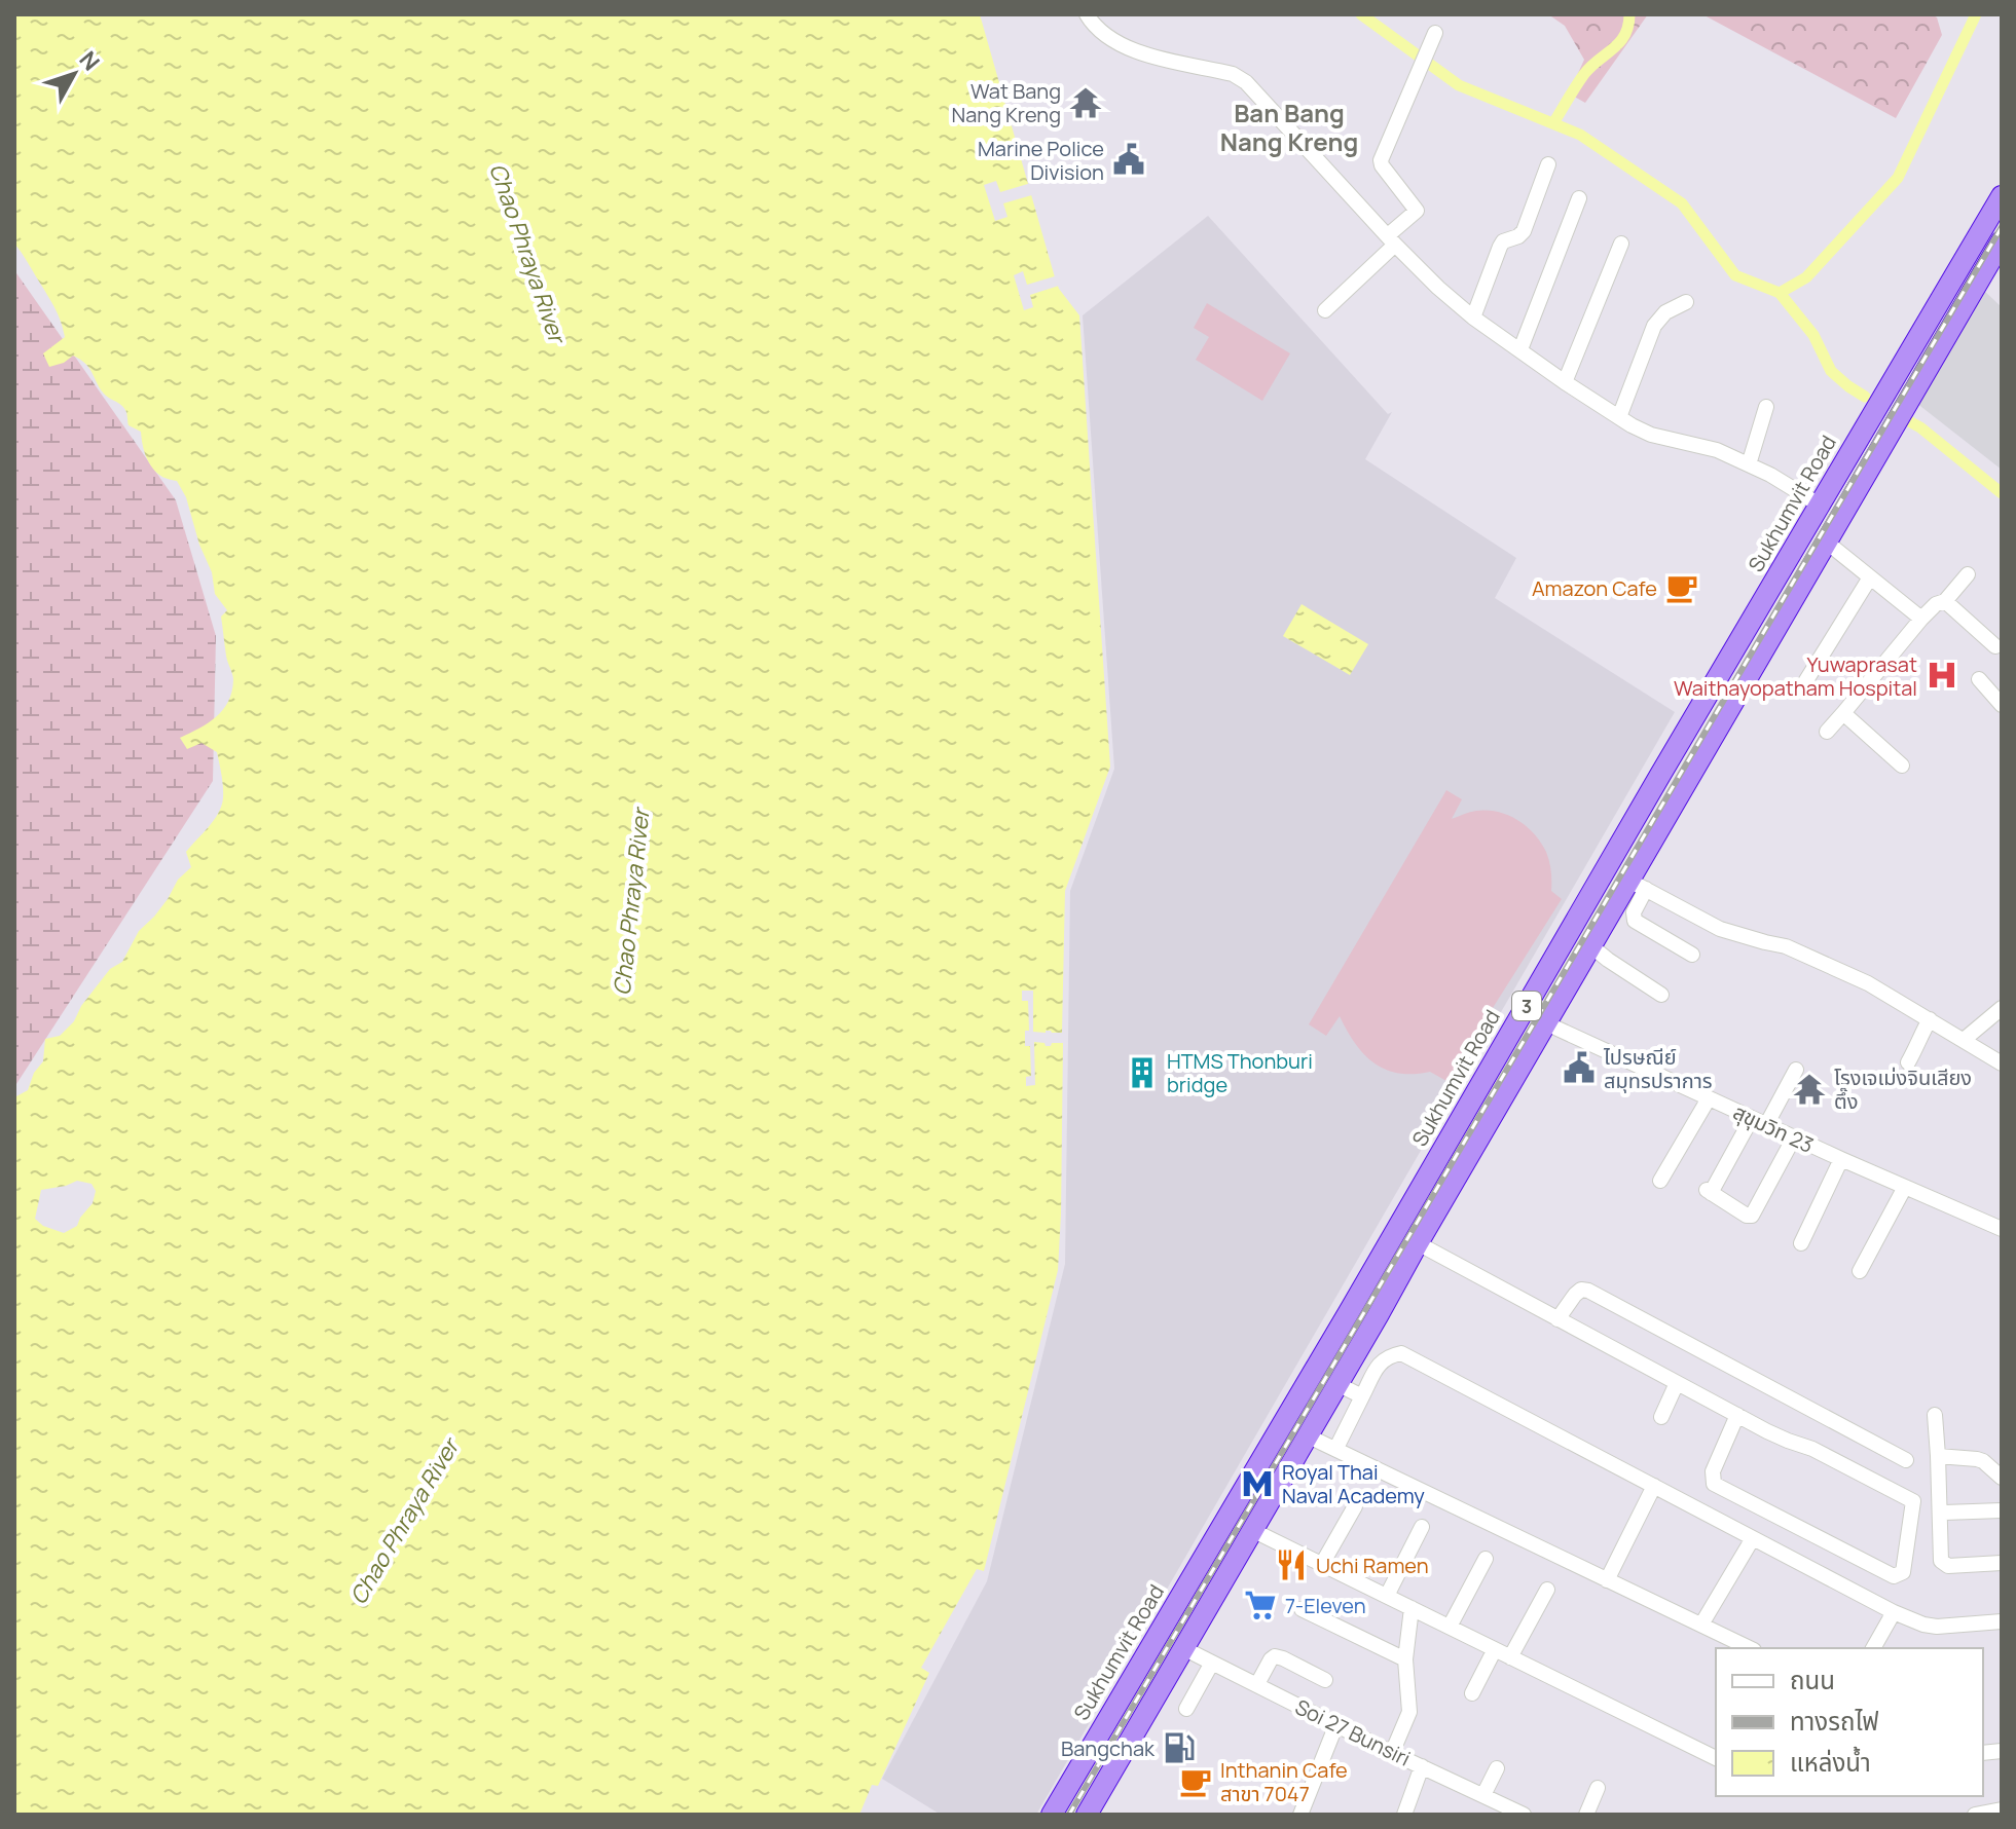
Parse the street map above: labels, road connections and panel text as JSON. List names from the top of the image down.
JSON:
{
  "streets": {
    "highway": ["Sukhumvit Road", "3"],
    "street": ["สุขุมวิท 23", "Soi 27 Bunsiri"]
  },
  "crossings": [
    ["3", "สุขุมวิท 23"],
    ["3", "Soi 27 Bunsiri"]
  ],
  "districts": ["Ban Bang Nang Kreng"],
  "water": ["Chao Phraya River"],
  "places": {
    "temple": ["Wat Bang Nang Kreng", "โรงเจเม่งจินเสียง ตึ๊ง"],
    "public building": ["Marine Police Division", "ไปรษณีย์ สมุทรปราการ"],
    "cafe": ["Amazon Cafe", "Inthanin Cafe สาขา 7047"],
    "hospital": ["Yuwaprasat Waithayopatham Hospital"],
    "building": ["HTMS Thonburi bridge"],
    "metro station": ["Royal Thai Naval Academy"],
    "restaurant": ["Uchi Ramen"],
    "supermarket": ["7-Eleven"],
    "fuel station": ["Bangchak"]
  },
  "legend": ["ถนน", "ทางรถไฟ", "แหล่งน้ำ"],
  "north": "top right"
}
